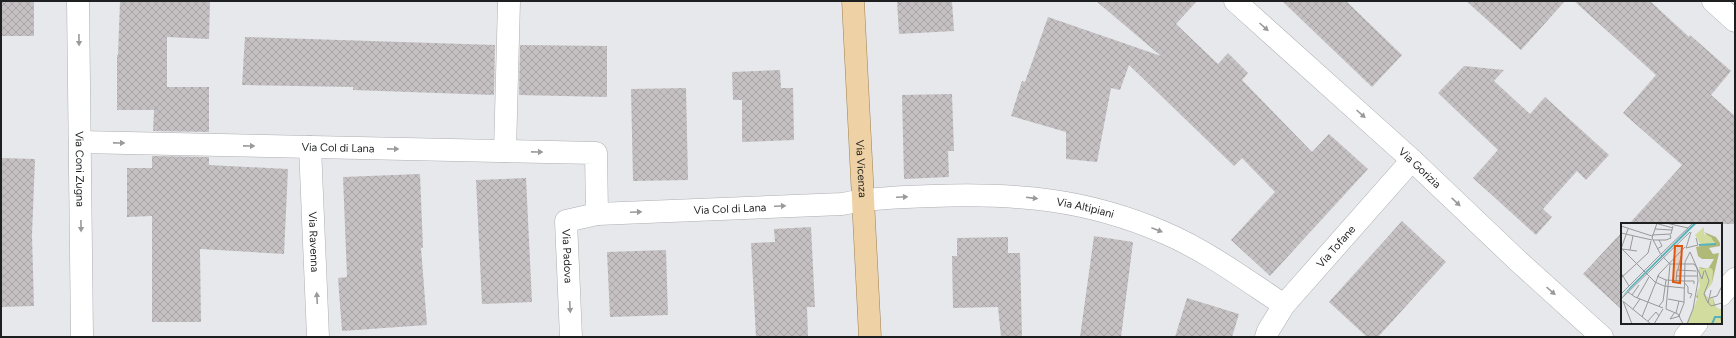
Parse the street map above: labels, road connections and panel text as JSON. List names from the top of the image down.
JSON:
{
  "streets": {
    "main road": ["Via Vicenza"],
    "street": [
      "Via Col di Lana",
      "Via Gorizia",
      "Via Coni Zugna",
      "Via Altipiani",
      "Via Ravenna",
      "Via Tofane",
      "Via Padova"
    ]
  },
  "crossings": [
    ["Via Col di Lana", "Via Coni Zugna"],
    ["Via Col di Lana", "Via Vicenza"],
    ["Via Col di Lana", "Via Altipiani"],
    ["Via Col di Lana", "Via Ravenna"],
    ["Via Col di Lana", "Via Padova"],
    ["Via Gorizia", "Via Tofane"],
    ["Via Vicenza", "Via Altipiani"],
    ["Via Altipiani", "Via Tofane"]
  ],
  "one_way": [
    "Via Col di Lana",
    "Via Gorizia",
    "Via Coni Zugna",
    "Via Altipiani",
    "Via Ravenna"
  ]
}
